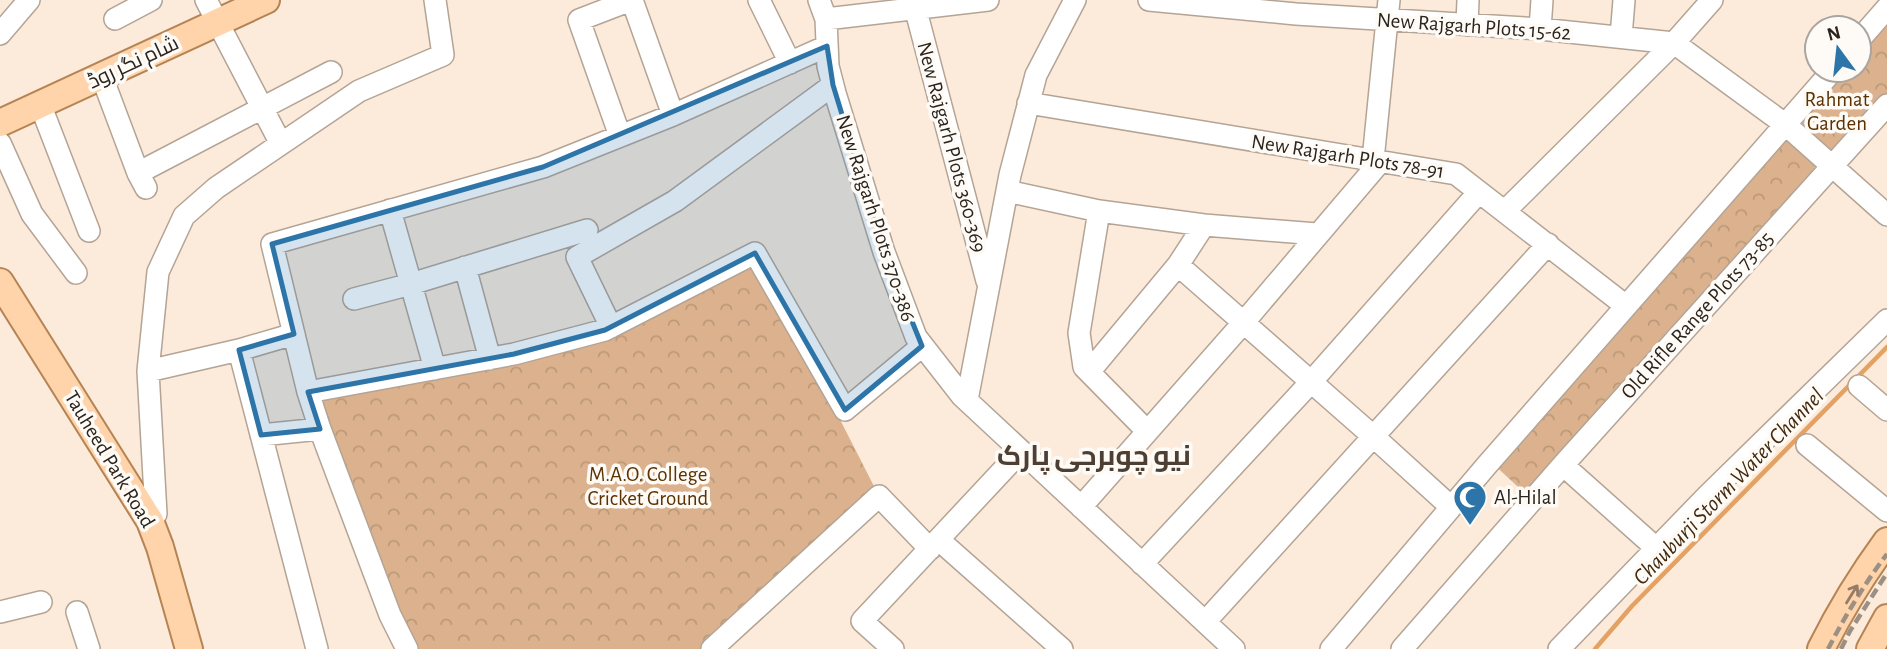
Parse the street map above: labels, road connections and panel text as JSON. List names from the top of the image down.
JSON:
{
  "streets": {
    "main road": ["شام نگر روڈ", "Tauheed Park Road"],
    "street": [
      "New Rajgarh Plots 15-62",
      "New Rajgarh Plots 360-369",
      "New Rajgarh Plots 78-91",
      "New Rajgarh Plots 370-386",
      "Old Rifle Range Plots 73-85"
    ]
  },
  "districts": ["نیو چوبرجی پارک"],
  "water": ["Chauburji Storm Water Channel"],
  "parks": ["Rahmat Garden", "M.A.O. College Cricket Ground"],
  "places": {
    "mosque": ["Al-Hilal"]
  },
  "north": "top"
}
